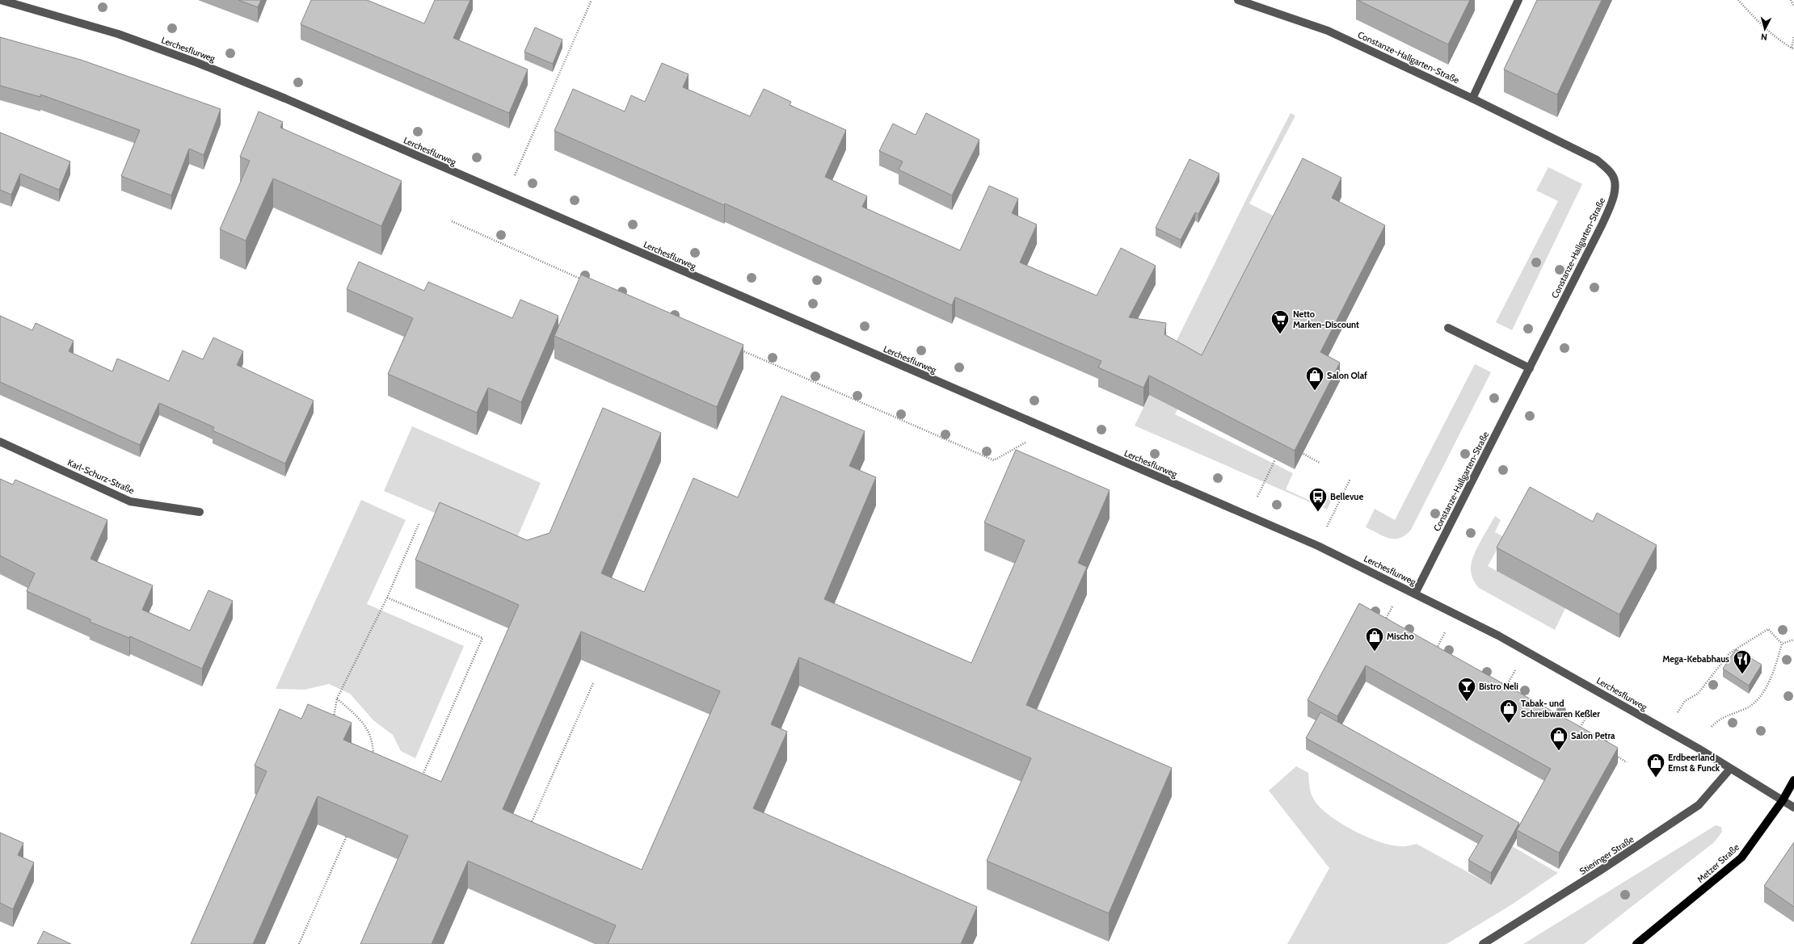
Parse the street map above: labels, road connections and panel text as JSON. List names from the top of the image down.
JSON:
{
  "streets": {
    "main road": ["Metzer Straße"],
    "street": [
      "Lerchesflurweg",
      "Constanze-Hallgarten-Straße",
      "Karl-Schurz-Straße",
      "Stieringer Straße"
    ]
  },
  "crossings": [
    ["Lerchesflurweg", "Constanze-Hallgarten-Straße"],
    ["Lerchesflurweg", "Stieringer Straße"],
    ["Lerchesflurweg", "Metzer Straße"]
  ],
  "places": {
    "supermarket": ["Netto Marken-Discount"],
    "shop": [
      "Salon Olaf",
      "Mischo",
      "Tabak- und Schreibwaren Keßler",
      "Salon Petra",
      "Erdbeerland Ernst & Funck"
    ],
    "bus stop": ["Bellevue"],
    "restaurant": ["Mega-Kebabhaus"],
    "bar": ["Bistro Neli"]
  },
  "north": "bottom"
}
